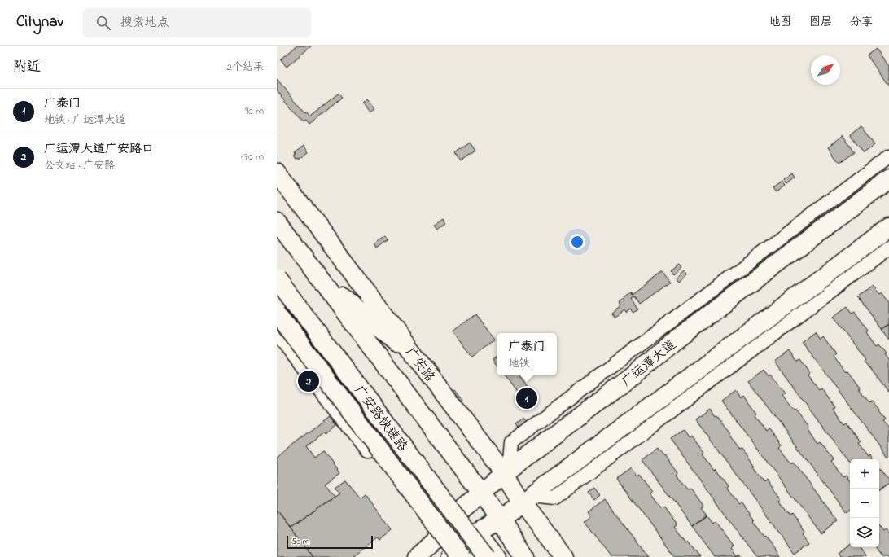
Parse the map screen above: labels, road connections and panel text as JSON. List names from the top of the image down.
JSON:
{
  "streets": {
    "main road": ["广运潭大道", "广安路", "广安路快速路"]
  },
  "crossings": [
    ["广运潭大道", "广安路"]
  ],
  "scale_bar": "50 m",
  "north": "top right",
  "page": {
    "header": "Citynav",
    "search": "搜索地点",
    "nav": ["地图", "图层", "分享"],
    "heading": ["附近", "2个结果"],
    "list": [
      {
        "mark": "1",
        "name": "广泰门",
        "note": "地铁 · 广运潭大道",
        "value": "90 m"
      },
      {
        "mark": "2",
        "name": "广运潭大道广安路口",
        "note": "公交站 · 广安路",
        "value": "170 m"
      }
    ],
    "popup": ["广泰门", "地铁"],
    "pins": ["2", "1"],
    "map_buttons": ["+", "−"],
    "scale": "50 m"
  }
}
